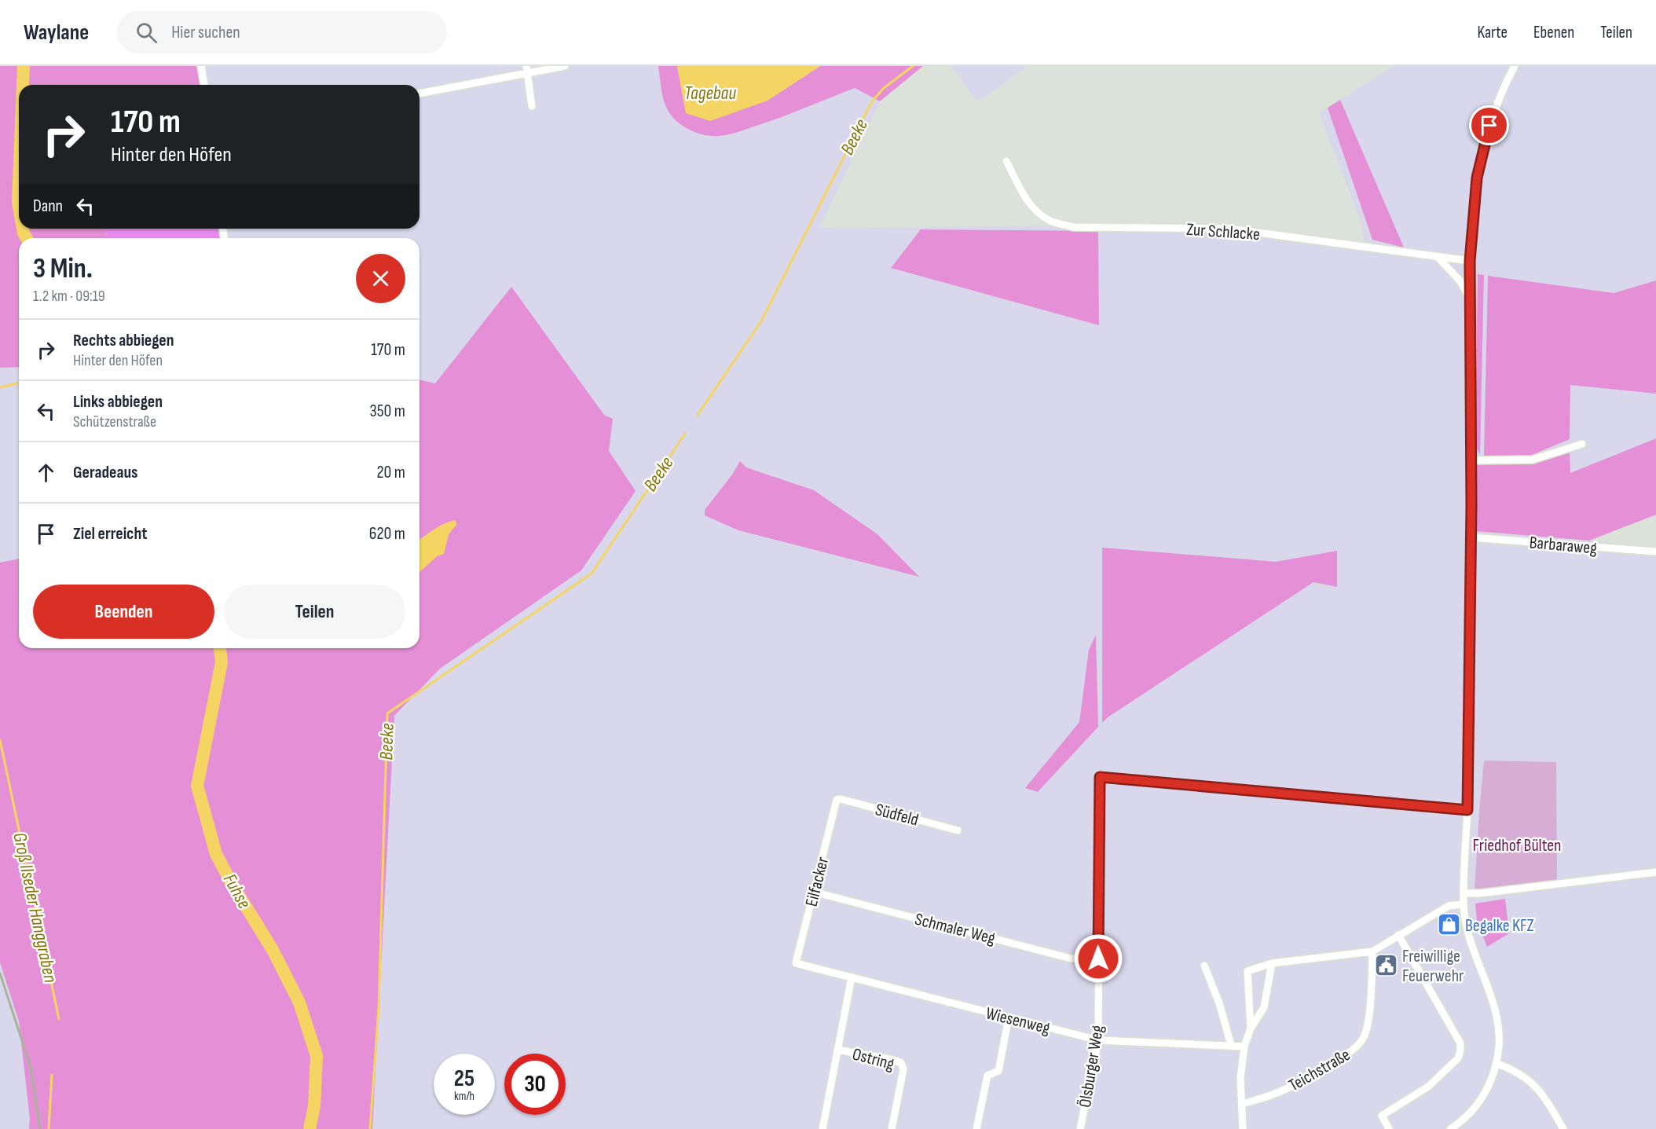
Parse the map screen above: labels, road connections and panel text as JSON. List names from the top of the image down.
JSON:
{
  "streets": {
    "street": [
      "Zur Schlacke",
      "Barbaraweg",
      "Südfeld",
      "Eilfacker",
      "Schmaler Weg",
      "Wiesenweg",
      "Ostring",
      "Ölsburger Weg",
      "Teichstraße"
    ]
  },
  "crossings": [
    ["Südfeld", "Eilfacker"],
    ["Eilfacker", "Schmaler Weg"],
    ["Eilfacker", "Wiesenweg"],
    ["Schmaler Weg", "Ölsburger Weg"],
    ["Wiesenweg", "Ostring"],
    ["Wiesenweg", "Ölsburger Weg"]
  ],
  "water": [
    "Tagebau",
    "Beeke",
    "Fuhse",
    "Groß Ilseder Hanggraben"
  ],
  "parks": ["Friedhof Bülten"],
  "places": {
    "shop": ["Begalke KFZ"],
    "public building": ["Freiwillige Feuerwehr"]
  },
  "page": {
    "header": "Waylane",
    "search": "Hier suchen",
    "nav": ["Karte", "Ebenen", "Teilen"],
    "turn": ["170 m", "Hinter den Höfen"],
    "then": "Dann",
    "heading": ["3 Min.", "1.2 km · 09:19"],
    "list": [
      {
        "name": "Rechts abbiegen",
        "note": "Hinter den Höfen",
        "value": "170 m"
      },
      {
        "name": "Links abbiegen",
        "note": "Schützenstraße",
        "value": "350 m"
      },
      {
        "name": "Geradeaus",
        "value": "20 m"
      },
      {
        "name": "Ziel erreicht",
        "value": "620 m"
      }
    ],
    "buttons": ["Beenden", "Teilen"],
    "speed": "25 km/h",
    "limit": "30"
  }
}
